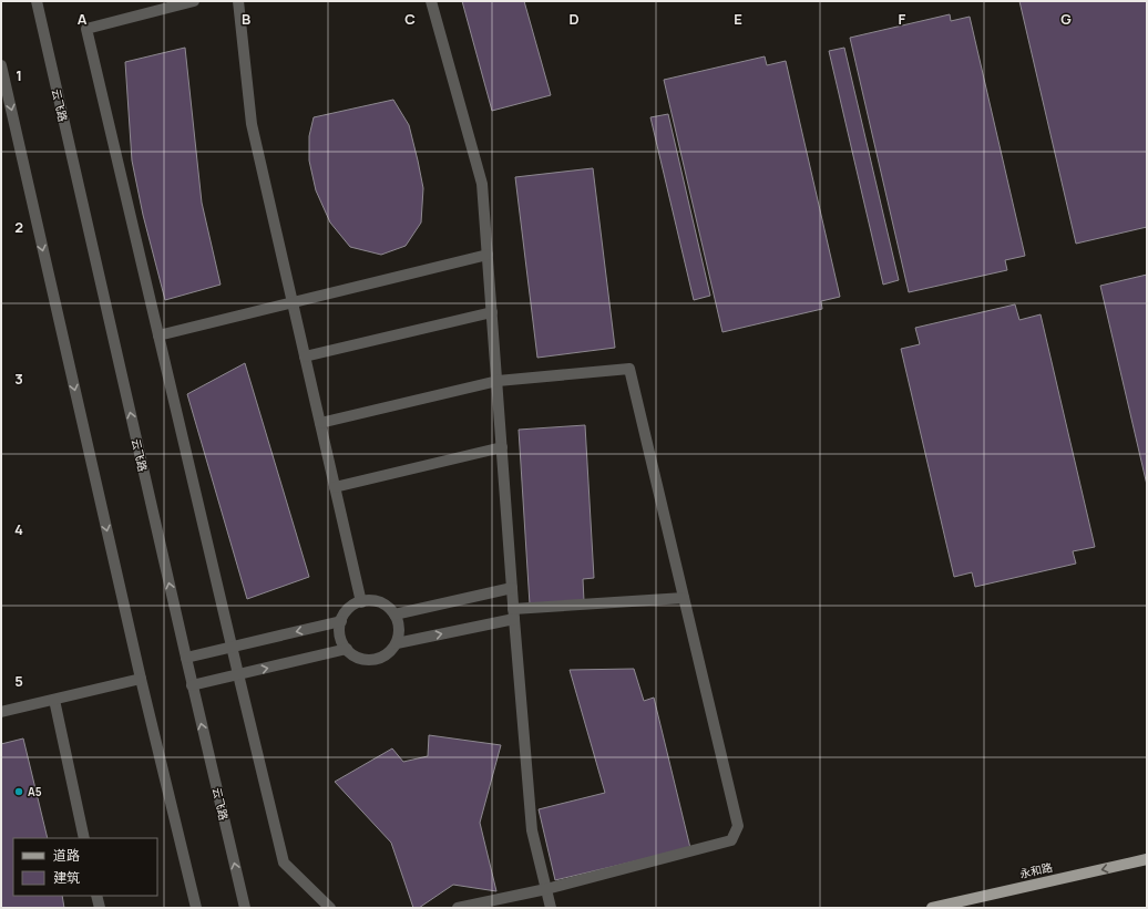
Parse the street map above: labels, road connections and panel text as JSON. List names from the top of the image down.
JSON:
{
  "streets": {
    "main road": ["永和路"],
    "street": ["云飞路"]
  },
  "one_way": ["永和路"],
  "places": ["A5"],
  "legend": ["道路", "建筑"],
  "grid": {
    "columns": [
      "A",
      "B",
      "C",
      "D",
      "E",
      "F",
      "G"
    ],
    "rows": [
      "1",
      "2",
      "3",
      "4",
      "5"
    ]
  }
}
